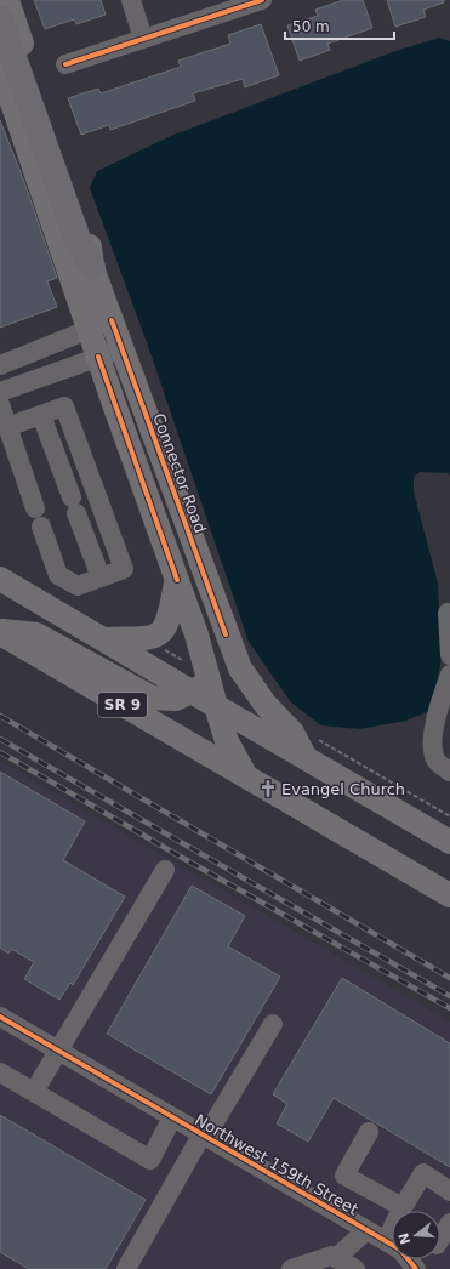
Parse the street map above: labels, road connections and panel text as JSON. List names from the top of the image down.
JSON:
{
  "streets": {
    "main road": ["Connector Road", "SR 9"],
    "street": ["Northwest 159th Street"]
  },
  "places": {
    "church": ["Evangel Church"]
  },
  "scale_bar": "50 m",
  "north": "left"
}
